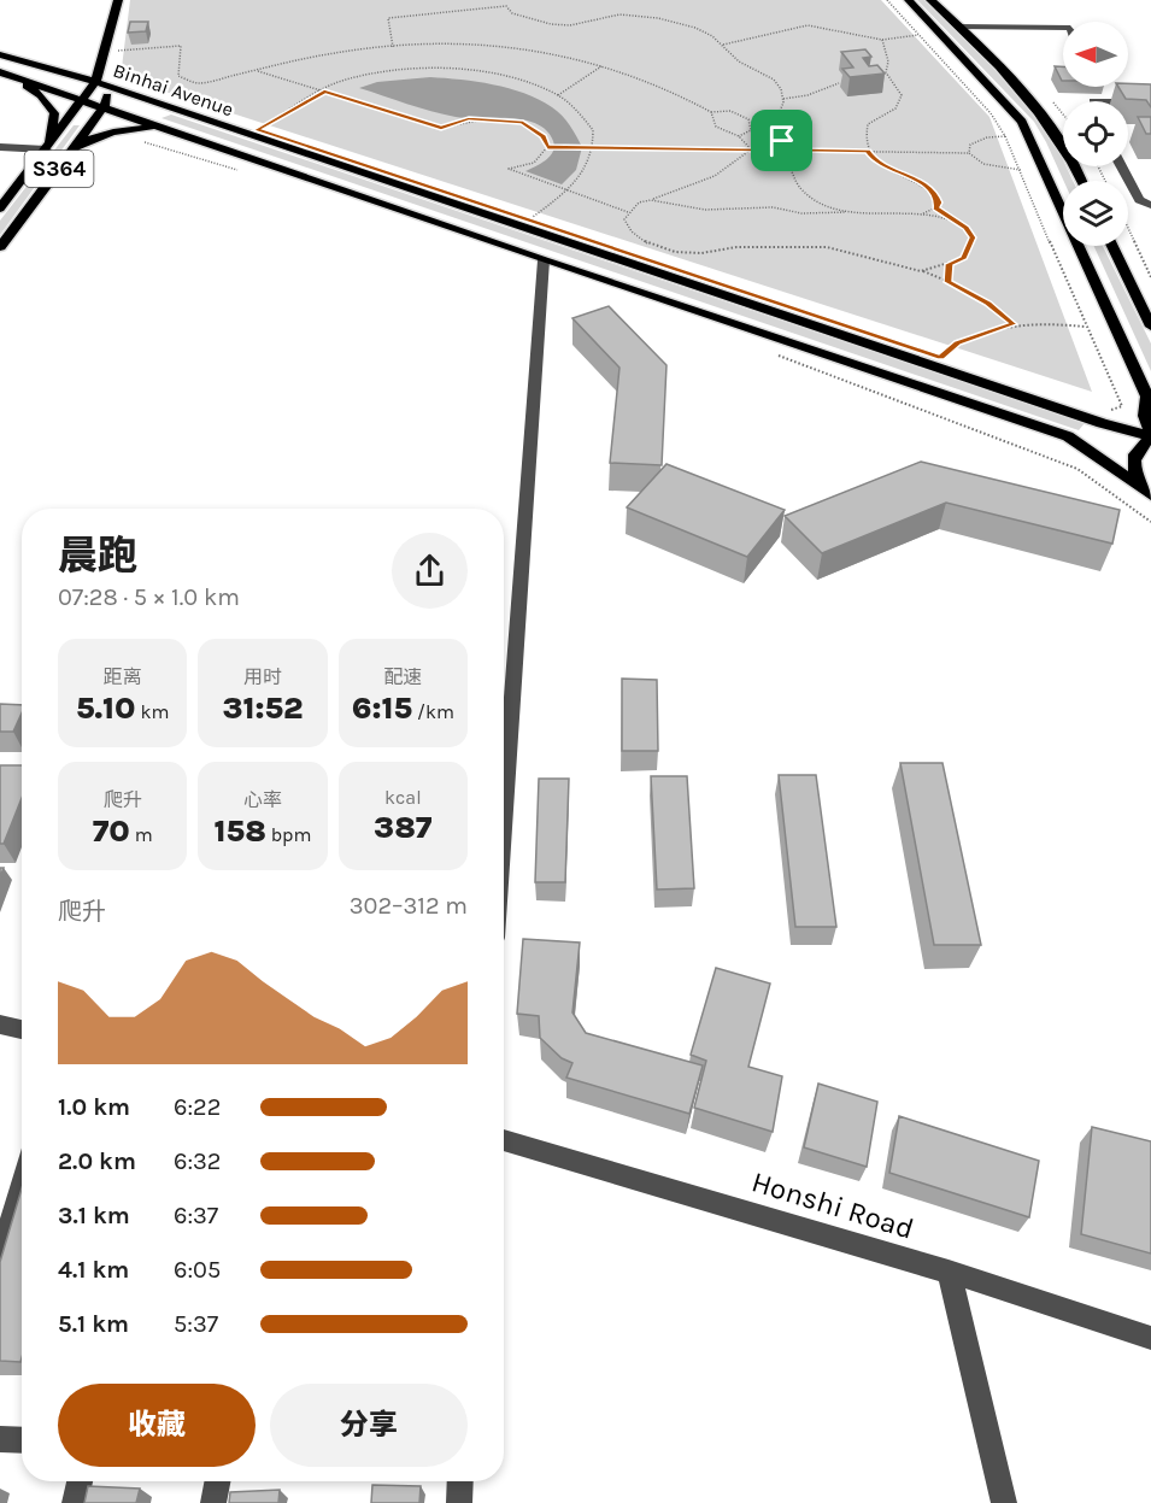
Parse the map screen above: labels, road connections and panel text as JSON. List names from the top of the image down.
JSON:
{
  "streets": {
    "main road": ["Binhai Avenue", "S364"],
    "street": ["Honshi Road"]
  },
  "crossings": [
    ["Binhai Avenue", "S364"]
  ],
  "north": "left",
  "page": {
    "heading": ["晨跑", "07:28 · 5 × 1.0 km"],
    "stats": [
      ["距离", "5.10 km"],
      ["用时", "31:52"],
      ["配速", "6:15 /km"],
      ["爬升", "70 m"],
      ["心率", "158 bpm"],
      ["kcal", "387"]
    ],
    "chart": ["爬升", "302–312 m"],
    "list": [
      {
        "name": "1.0 km",
        "note": "6:22"
      },
      {
        "name": "2.0 km",
        "note": "6:32"
      },
      {
        "name": "3.1 km",
        "note": "6:37"
      },
      {
        "name": "4.1 km",
        "note": "6:05"
      },
      {
        "name": "5.1 km",
        "note": "5:37"
      }
    ],
    "buttons": ["收藏", "分享"]
  }
}
